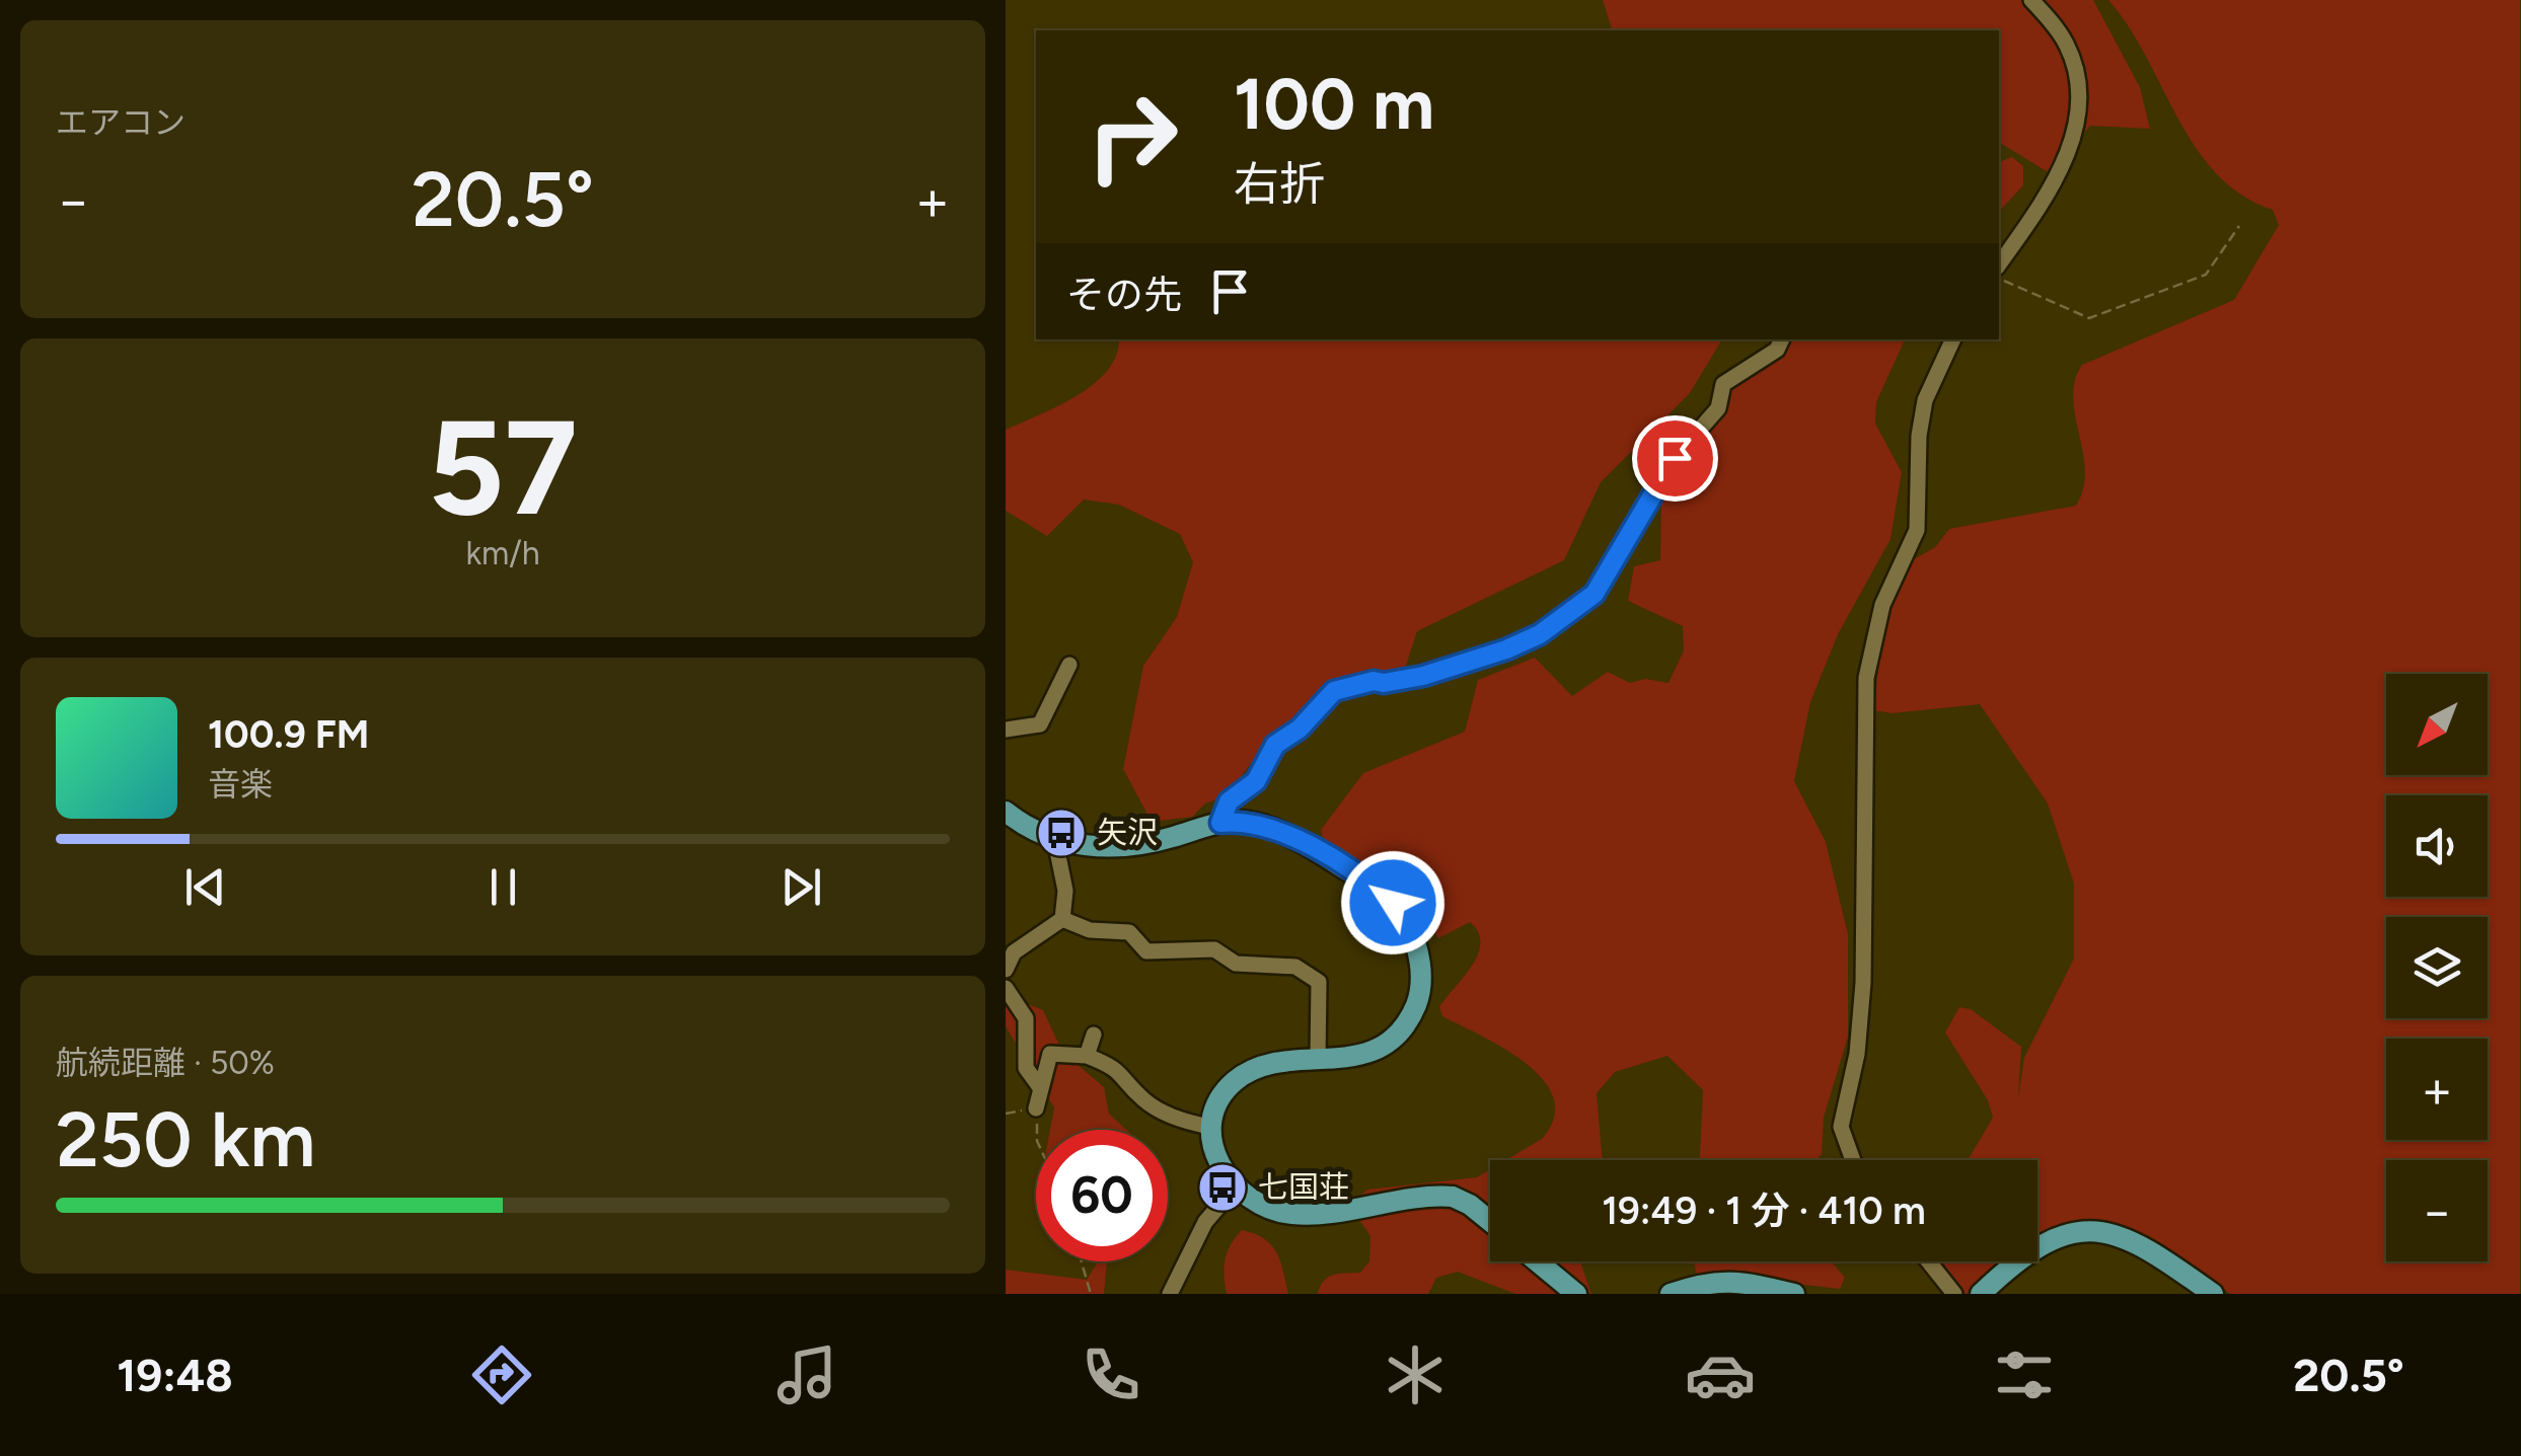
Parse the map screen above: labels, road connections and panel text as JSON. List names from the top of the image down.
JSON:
{
  "places": {
    "bus stop": ["矢沢", "七国荘"]
  },
  "north": "bottom left",
  "page": {
    "tile": [
      "エアコン",
      ["57", "km/h"],
      ["航続距離 · 50%", "250 km"]
    ],
    "turn": ["100 m", "右折"],
    "heat": ["−", "20.5°", "+"],
    "then": "その先",
    "map_buttons": ["+", "−"],
    "song": ["100.9 FM", "音楽"],
    "limit": "60",
    "trip": "19:49 · 1 分 · 410 m",
    "tabs": ["19:48", "20.5°"]
  }
}
